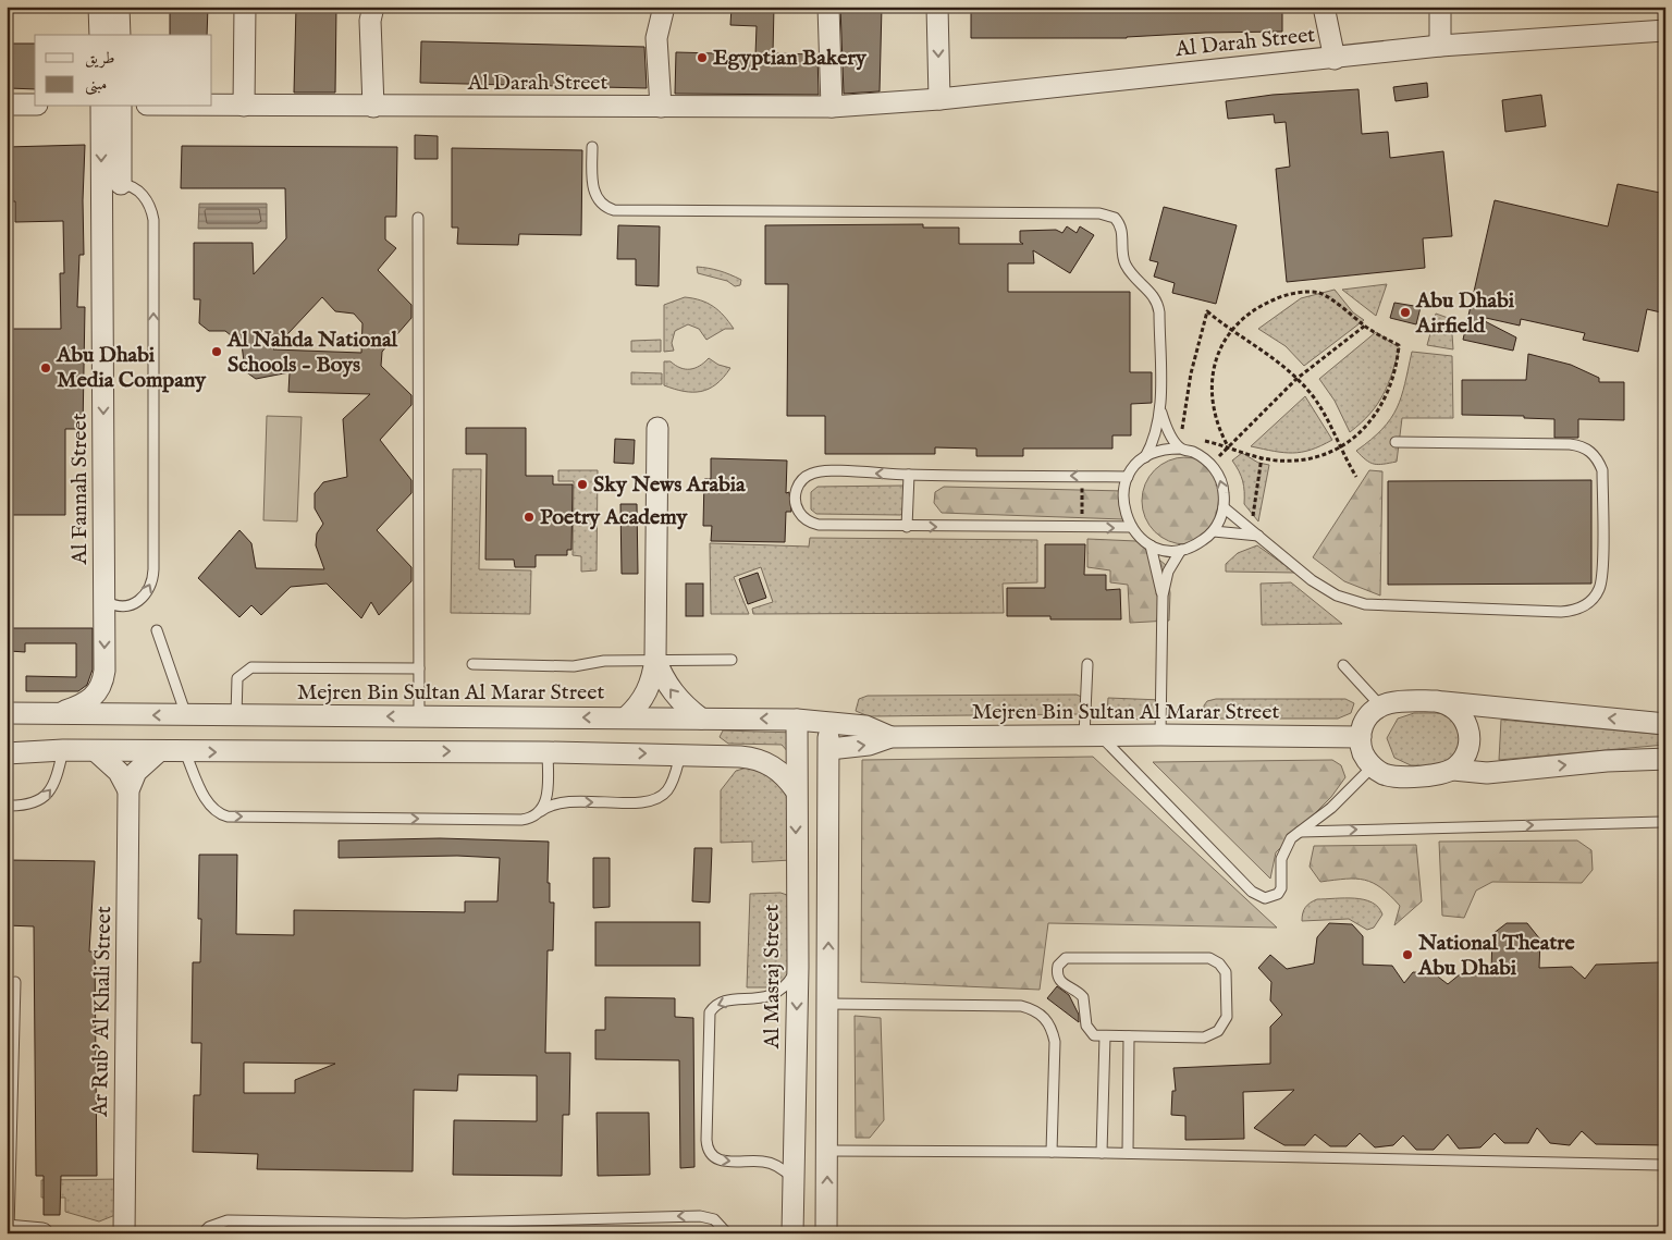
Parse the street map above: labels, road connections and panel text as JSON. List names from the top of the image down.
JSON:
{
  "streets": {
    "street": [
      "Al Darah Street",
      "Al Fannah Street",
      "Mejren Bin Sultan Al Marar Street",
      "Al Masraj Street",
      "Ar Rub' Al Khali Street"
    ]
  },
  "crossings": [
    ["Al Fannah Street", "Mejren Bin Sultan Al Marar Street"],
    ["Mejren Bin Sultan Al Marar Street", "Al Masraj Street"]
  ],
  "one_way": ["Al Fannah Street"],
  "places": [
    "Egyptian Bakery",
    "Abu Dhabi Airfield",
    "Al Nahda National Schools - Boys",
    "Abu Dhabi Media Company",
    "Sky News Arabia",
    "Poetry Academy",
    "National Theatre Abu Dhabi"
  ],
  "legend": ["طريق", "مبنى"]
}
